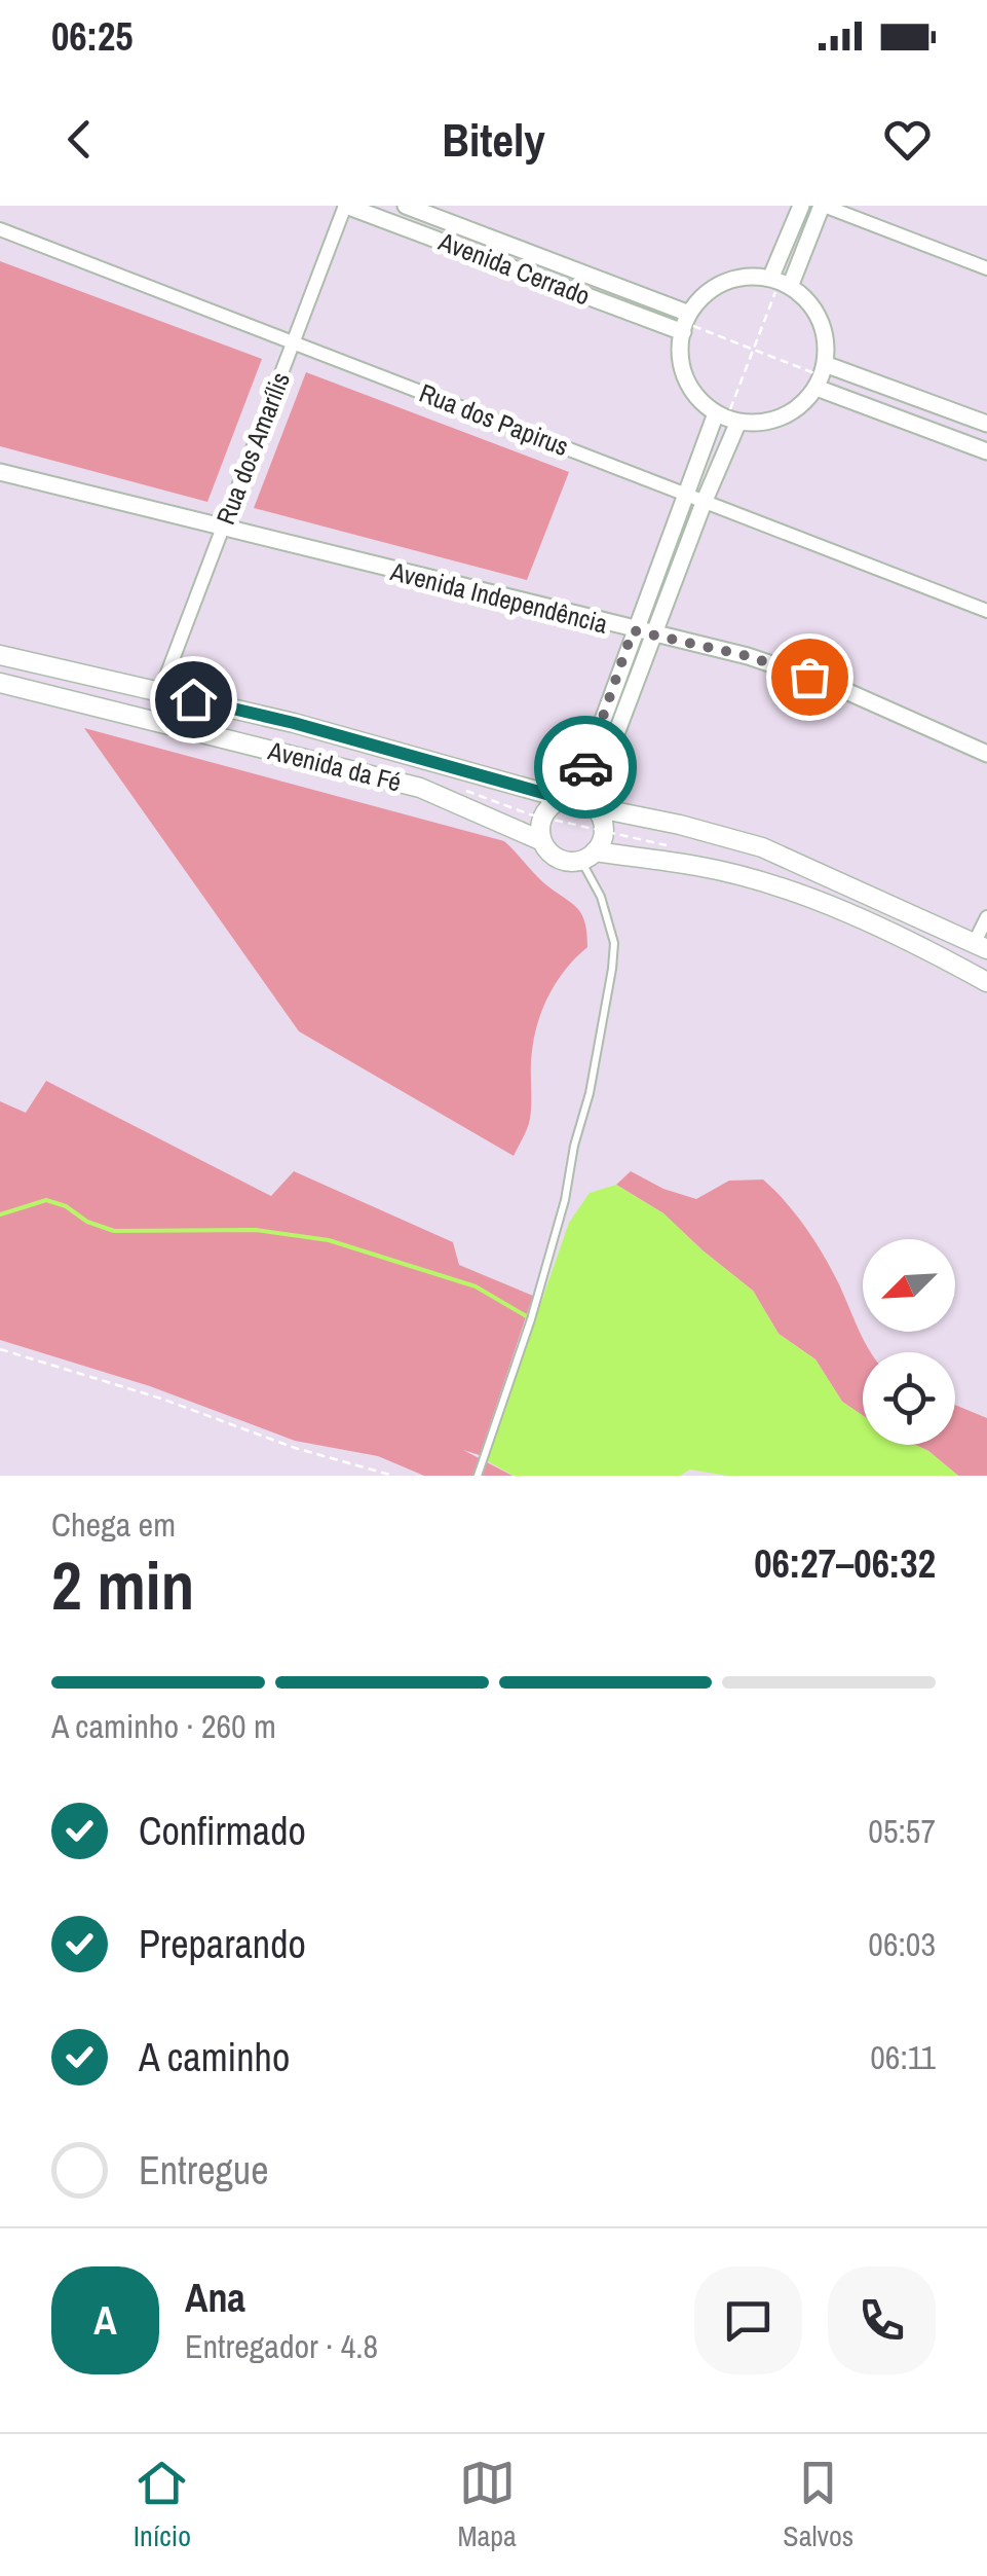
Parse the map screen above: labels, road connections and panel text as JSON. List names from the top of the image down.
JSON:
{
  "streets": {
    "main road": ["Avenida da Fé"],
    "street": [
      "Avenida Cerrado",
      "Rua dos Papirus",
      "Rua dos Amarílis",
      "Avenida Independência"
    ]
  },
  "crossings": [
    ["Avenida Cerrado", "Rua dos Amarílis"],
    ["Rua dos Papirus", "Rua dos Amarílis"],
    ["Rua dos Amarílis", "Avenida Independência"],
    ["Rua dos Amarílis", "Avenida da Fé"]
  ],
  "north": "bottom left",
  "page": {
    "status": "06:25",
    "header": "Bitely",
    "heading": ["2 min", "Chega em", "06:27–06:32"],
    "panel": ["Ana", "Entregador · 4.8"],
    "bar": "A caminho · 260 m",
    "list": [
      ["Confirmado", "05:57"],
      ["Preparando", "06:03"],
      ["A caminho", "06:11"],
      "Entregue"
    ],
    "round": "A",
    "tabs": ["Início", "Mapa", "Salvos"]
  }
}
